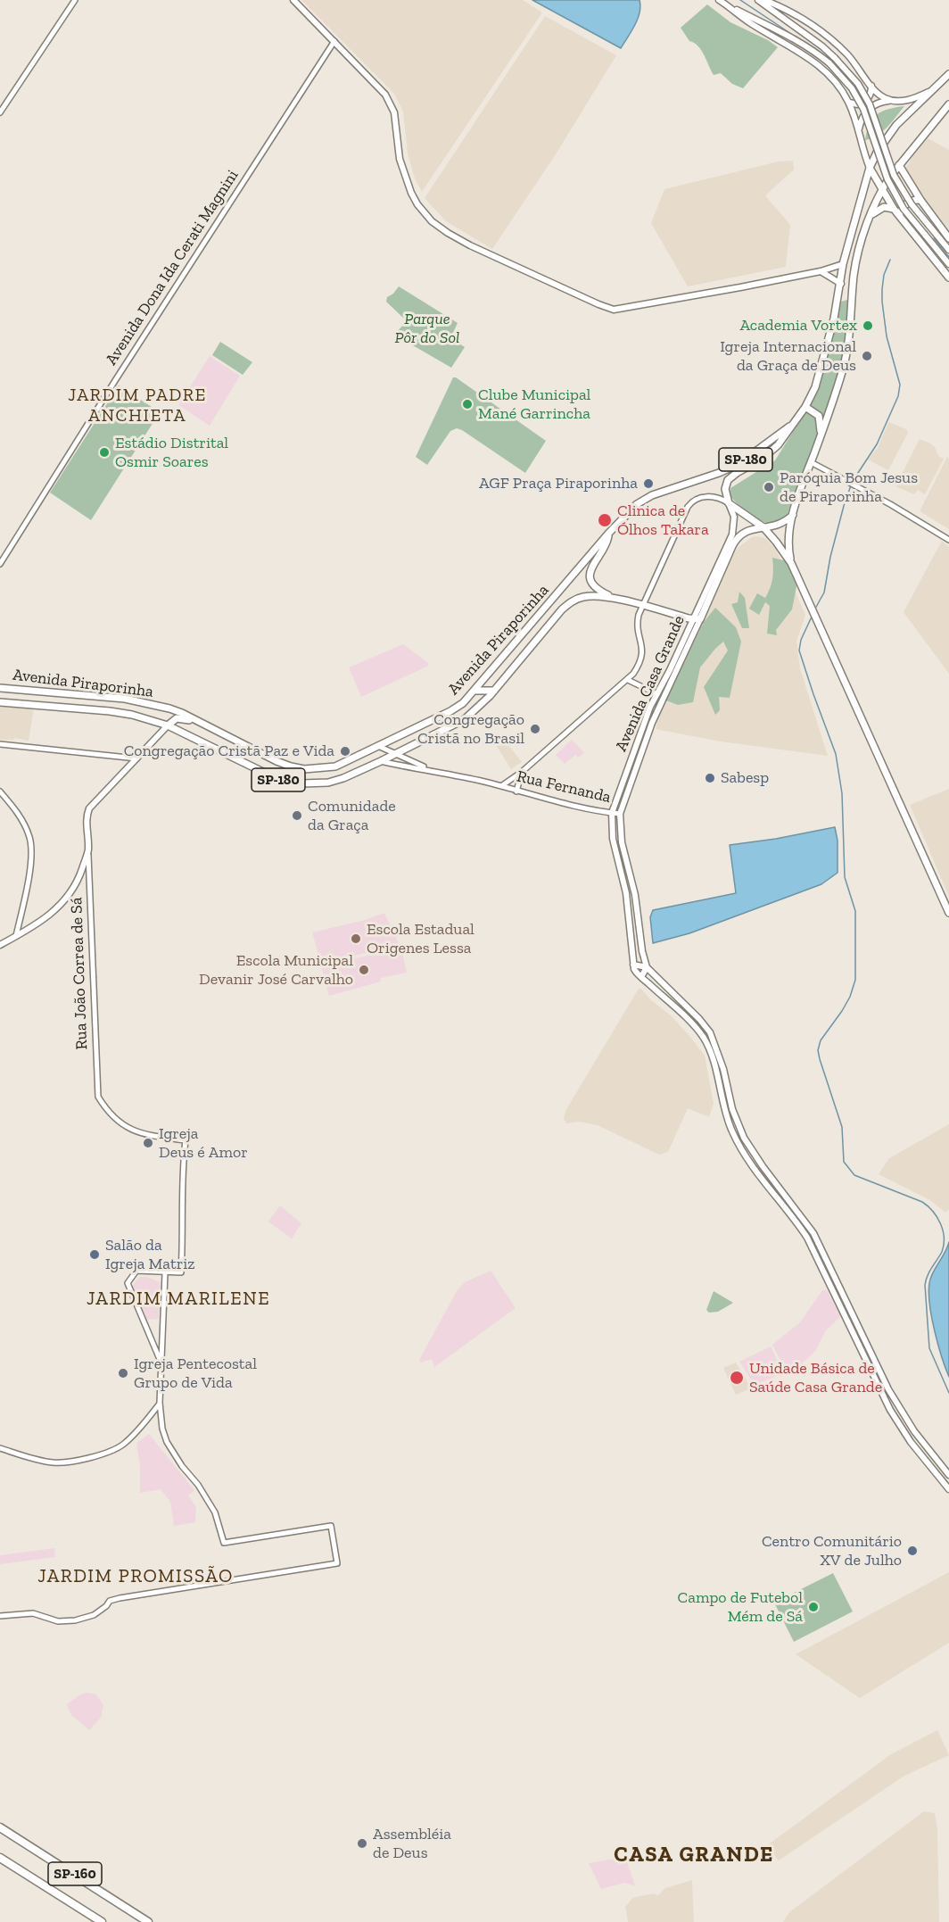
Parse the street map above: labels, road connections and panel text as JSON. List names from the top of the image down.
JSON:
{
  "streets": {
    "highway": ["SP-160"],
    "main road": ["SP-180", "Avenida Piraporinha", "Avenida Casa Grande"],
    "street": ["Avenida Dona Ida Cerati Magnini", "Rua Fernanda", "Rua João Correa de Sá"]
  },
  "crossings": [
    ["Avenida Piraporinha", "Avenida Casa Grande"],
    ["Avenida Casa Grande", "Rua Fernanda"]
  ],
  "districts": [
    "JARDIM PADRE ANCHIETA",
    "JARDIM MARILENE",
    "JARDIM PROMISSÃO",
    "CASA GRANDE"
  ],
  "parks": ["Parque Pôr do Sol"],
  "places": [
    "Academia Vortex",
    "Igreja Internacional da Graça de Deus",
    "Clube Municipal Mané Garrincha",
    "Estádio Distrital Osmir Soares",
    "AGF Praça Piraporinha",
    "Paróquia Bom Jesus de Piraporinha",
    "Clinica de Ólhos Takara",
    "Congregação Cristã no Brasil",
    "Congregação Cristã Paz e Vida",
    "Sabesp",
    "Comunidade da Graça",
    "Escola Estadual Origenes Lessa",
    "Escola Municipal Devanir José Carvalho",
    "Igreja Deus é Amor",
    "Salão da Igreja Matriz",
    "Igreja Pentecostal Grupo de Vida",
    "Unidade Básica de Saúde Casa Grande",
    "Centro Comunitário XV de Julho",
    "Campo de Futebol Mém de Sá",
    "Assembléia de Deus"
  ]
}
